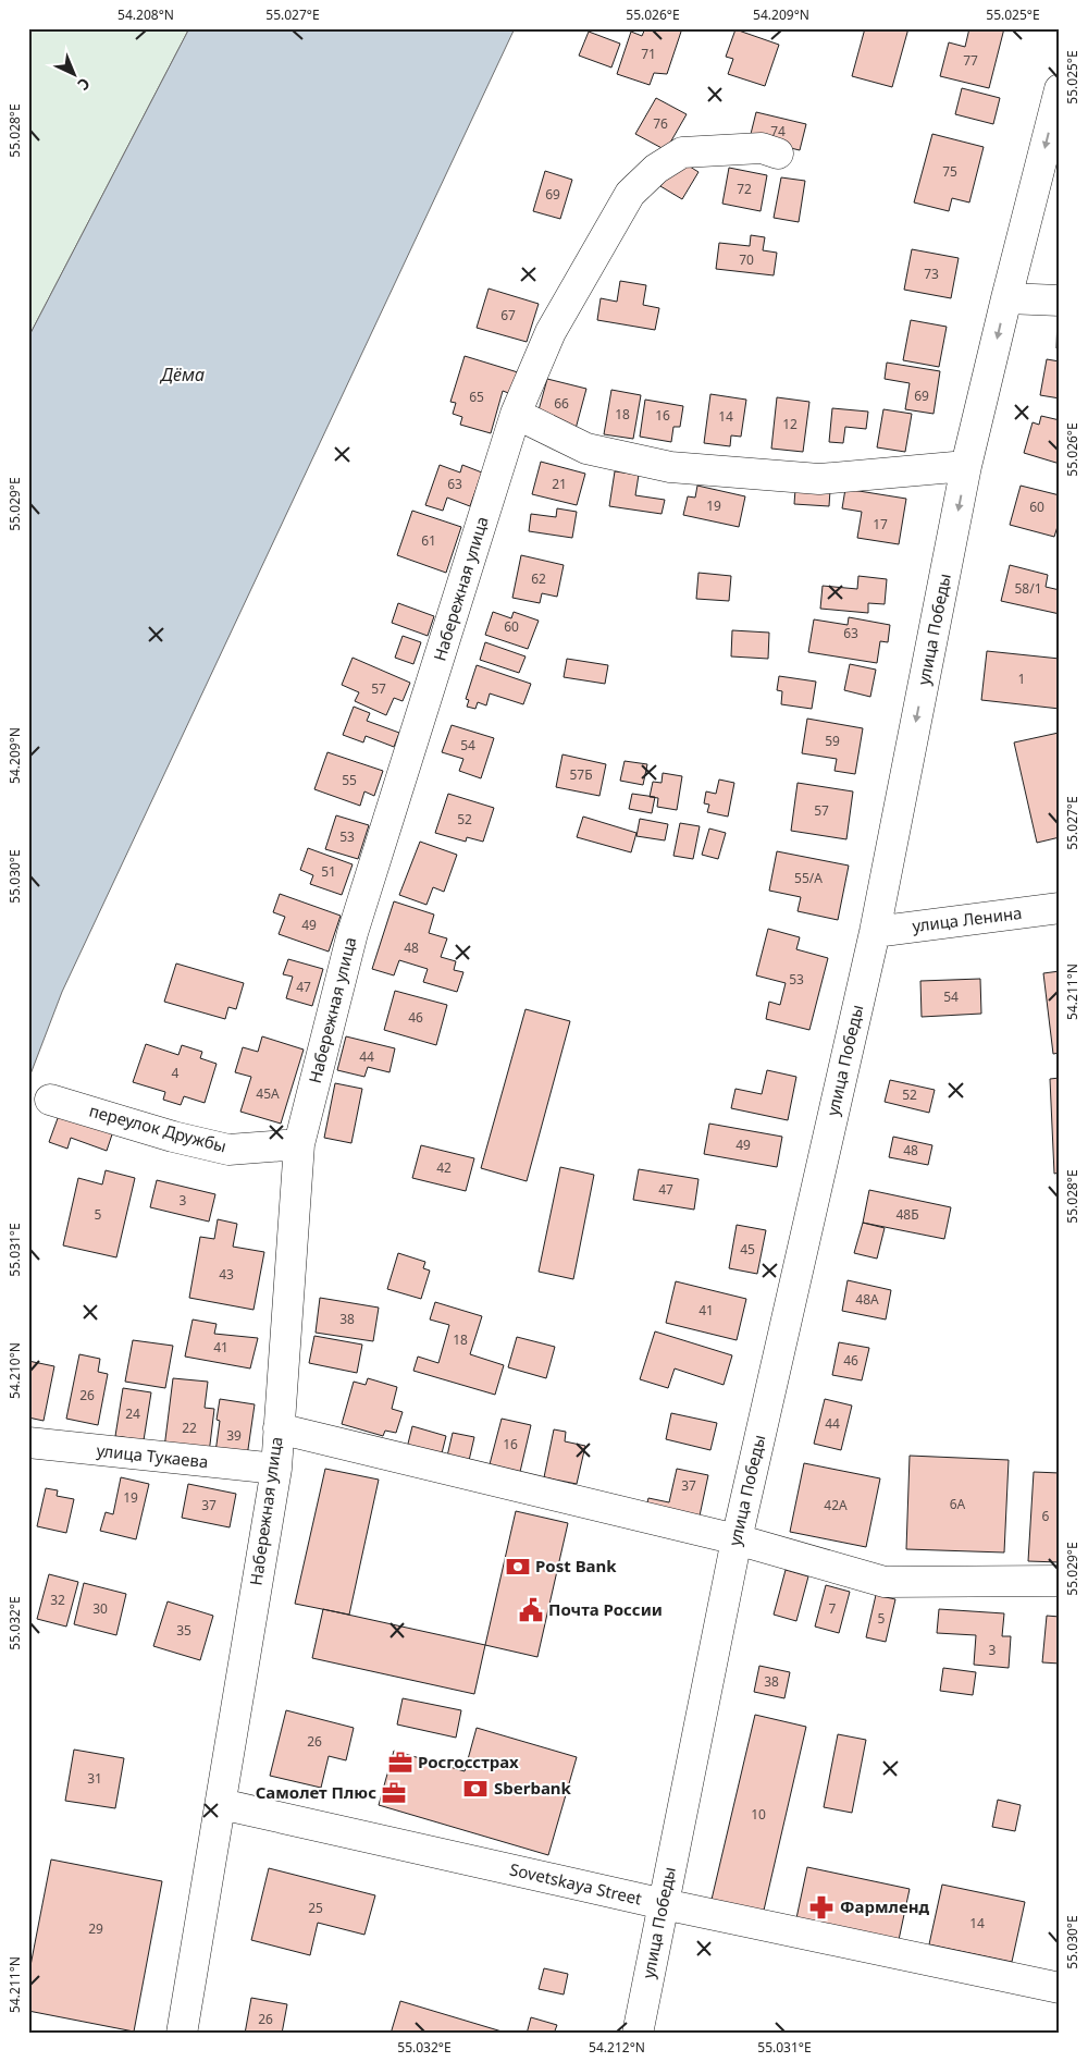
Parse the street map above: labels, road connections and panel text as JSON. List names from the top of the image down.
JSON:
{
  "streets": {
    "street": [
      "Набережная улица",
      "улица Победы",
      "улица Ленина",
      "переулок Дружбы",
      "улица Тукаева",
      "Sovetskaya Street"
    ]
  },
  "crossings": [
    ["Набережная улица", "переулок Дружбы"],
    ["Набережная улица", "улица Тукаева"],
    ["Набережная улица", "Sovetskaya Street"],
    ["улица Победы", "улица Ленина"],
    ["улица Победы", "Sovetskaya Street"]
  ],
  "one_way": ["улица Победы"],
  "water": ["Дёма"],
  "places": {
    "bank": ["Post Bank", "Sberbank"],
    "public building": ["Почта России"],
    "office": ["Росгосстрах", "Самолет Плюс"],
    "pharmacy": ["Фармленд"]
  },
  "house_numbers": [
    "71",
    "77",
    "76",
    "74",
    "75",
    "72",
    "69",
    "70",
    "73",
    "67",
    "69",
    "65",
    "66",
    "18",
    "16",
    "14",
    "12",
    "63",
    "21",
    "19",
    "60",
    "17",
    "61",
    "62",
    "58/1",
    "60",
    "63",
    "1",
    "57",
    "59",
    "54",
    "57Б",
    "55",
    "57",
    "52",
    "53",
    "51",
    "55/А",
    "49",
    "48",
    "53",
    "47",
    "54",
    "46",
    "44",
    "4",
    "45А",
    "52",
    "49",
    "48",
    "42",
    "47",
    "3",
    "5",
    "48Б",
    "45",
    "43",
    "48А",
    "41",
    "38",
    "18",
    "41",
    "46",
    "26",
    "24",
    "44",
    "22",
    "39",
    "16",
    "37",
    "19",
    "6А",
    "37",
    "42А",
    "6",
    "32",
    "30",
    "7",
    "5",
    "35",
    "3",
    "38",
    "26",
    "31",
    "10",
    "25",
    "14",
    "29",
    "26"
  ],
  "north": "bottom right",
  "coordinates": [
    "54.208°N",
    "55.027°E",
    "55.026°E",
    "54.209°N",
    "55.025°E",
    "55.028°E",
    "55.029°E",
    "55.030°E",
    "54.211°N",
    "55.031°E",
    "54.210°N",
    "55.032°E",
    "54.212°N"
  ]
}
